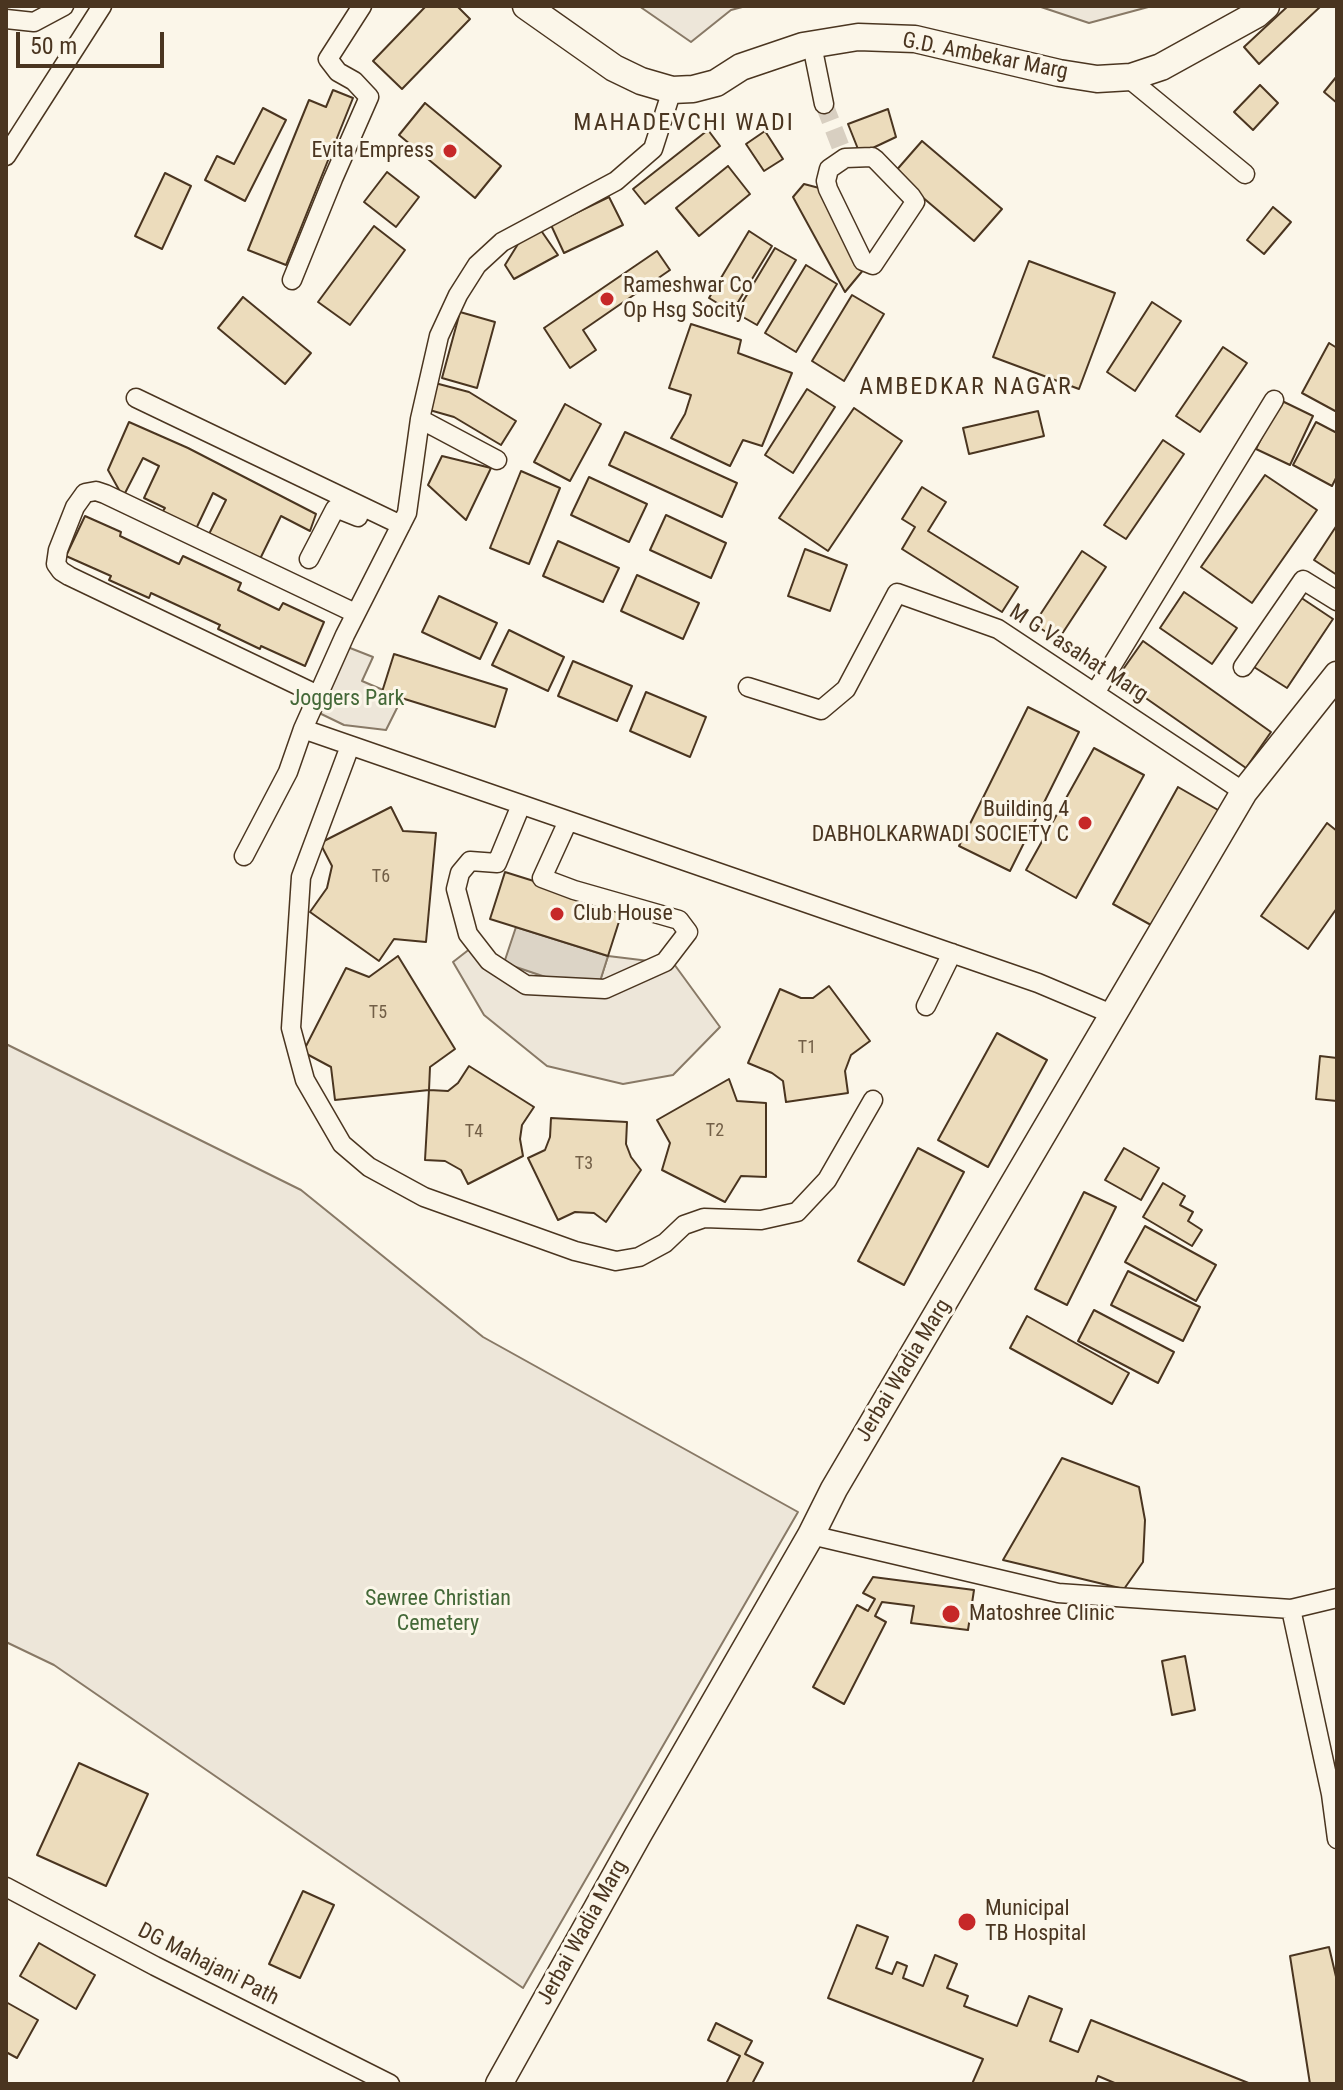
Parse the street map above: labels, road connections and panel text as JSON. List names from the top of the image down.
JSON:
{
  "streets": {
    "main road": ["G.D. Ambekar Marg", "Jerbai Wadia Marg"],
    "street": ["M G Vasahat Marg", "DG Mahajani Path"]
  },
  "crossings": [
    ["M G Vasahat Marg", "Jerbai Wadia Marg"]
  ],
  "districts": ["MAHADEVCHI WADI", "AMBEDKAR NAGAR"],
  "parks": ["Joggers Park", "Sewree Christian Cemetery"],
  "places": [
    "Evita Empress",
    "Rameshwar Co Op Hsg Socity",
    "Building 4 DABHOLKARWADI SOCIETY C",
    "Club House",
    "Matoshree Clinic",
    "Municipal TB Hospital"
  ],
  "house_numbers": [
    "T6",
    "T5",
    "T1",
    "T2",
    "T4",
    "T3"
  ],
  "scale_bar": "50 m"
}
